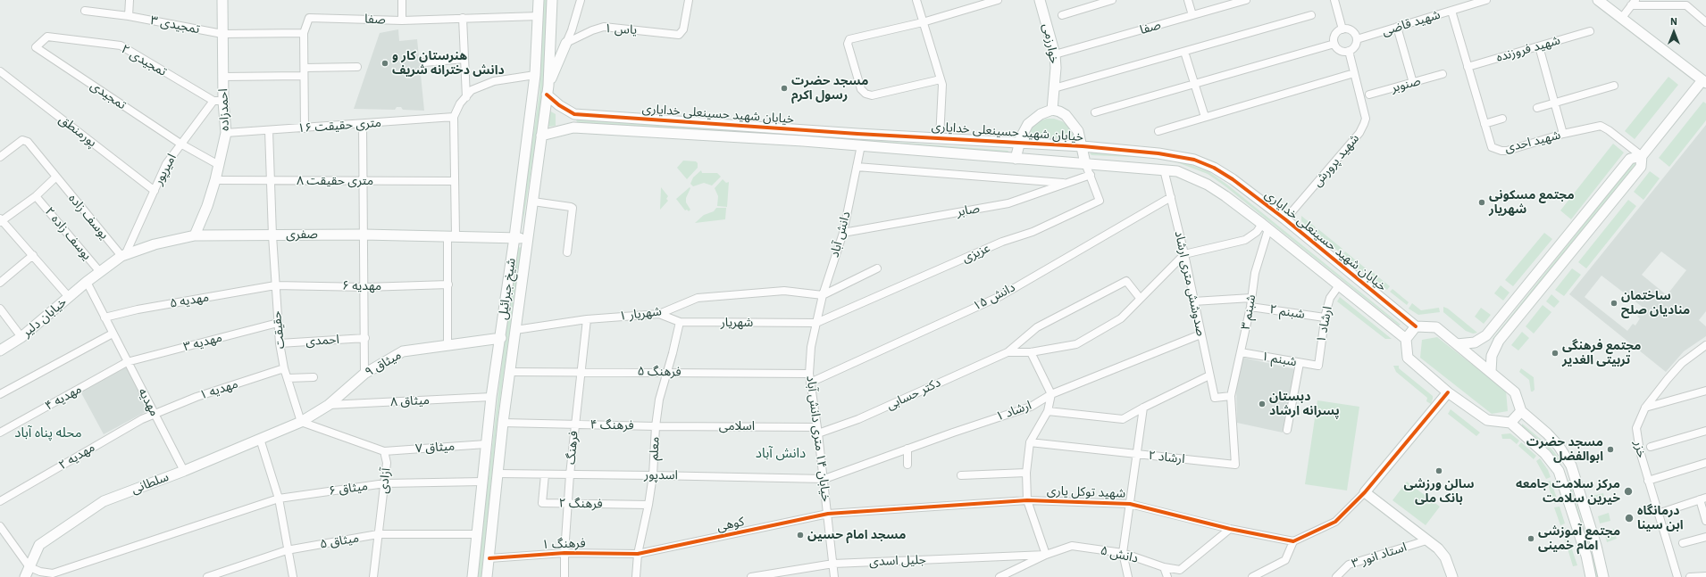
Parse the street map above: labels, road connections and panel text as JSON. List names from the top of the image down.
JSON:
{
  "streets": {
    "street": [
      "صفا",
      "شهید قاضی",
      "تمجیدی ۳",
      "یاس ۱",
      "خوارزمی",
      "شهید فروزنده",
      "تمجیدی ۲",
      "صنوبر",
      "تمجیدی",
      "احمدزاده",
      "خیابان شهید حسینعلی خدایاری",
      "۱۶ متری حقیقت",
      "پورمنطق",
      "شهید احدی",
      "شهید پرورش",
      "امیرپور",
      "۸ متری حقیقت",
      "صابر",
      "یوسف زاده",
      "یوسف زاده ۲",
      "صفری",
      "دانش آباد",
      "عزیزی",
      "صدوشش متری ارشاد",
      "مهدیه ۶",
      "شیخ جبرائیل",
      "دانش ۱۵",
      "مهدیه ۵",
      "شبنم ۳",
      "شبنم ۲",
      "شهریار ۱",
      "خیابان دلیر",
      "شهریار",
      "ارشاد ۱",
      "حقیقت",
      "احمدی",
      "مهدیه ۳",
      "شبنم ۱",
      "میثاق ۹",
      "فرهنگ ۵",
      "مهدیه ۱",
      "دکتر حسابی",
      "مهدیه ۴",
      "میثاق ۸",
      "مهدیه",
      "فرهنگ ۴",
      "اسلامی",
      "خیابان ۱۴ متری دانش آباد",
      "میثاق ۷",
      "فرهنگ",
      "معلم",
      "خزر",
      "مهدیه ۲",
      "ارشاد ۲",
      "اسدپور",
      "آزادی",
      "سلطانی",
      "میثاق ۶",
      "شهید توکل یاری",
      "فرهنگ ۲",
      "کوهی",
      "میثاق ۵",
      "فرهنگ ۱",
      "دانش ۵",
      "استاد انور ۳",
      "جلیل اسدی"
    ]
  },
  "crossings": [
    ["صفا", "خوارزمی"],
    ["صفا", "شیخ جبرائیل"],
    ["شهید قاضی", "شهید احدی"],
    ["شهید قاضی", "شهید پرورش"],
    ["تمجیدی ۳", "احمدزاده"],
    ["شهید فروزنده", "شهید احدی"],
    ["تمجیدی ۲", "تمجیدی"],
    ["تمجیدی ۲", "احمدزاده"],
    ["تمجیدی ۲", "امیرپور"],
    ["تمجیدی", "احمدزاده"],
    ["تمجیدی", "امیرپور"],
    ["احمدزاده", "۱۶ متری حقیقت"],
    ["احمدزاده", "امیرپور"],
    ["احمدزاده", "۸ متری حقیقت"],
    ["احمدزاده", "صفری"],
    ["خیابان شهید حسینعلی خدایاری", "شهید پرورش"],
    ["خیابان شهید حسینعلی خدایاری", "دانش آباد"],
    ["خیابان شهید حسینعلی خدایاری", "عزیزی"],
    ["خیابان شهید حسینعلی خدایاری", "صدوشش متری ارشاد"],
    ["خیابان شهید حسینعلی خدایاری", "شیخ جبرائیل"],
    ["خیابان شهید حسینعلی خدایاری", "شبنم ۳"],
    ["خیابان شهید حسینعلی خدایاری", "ارشاد ۱"],
    ["۱۶ متری حقیقت", "حقیقت"],
    ["پورمنطق", "امیرپور"],
    ["امیرپور", "یوسف زاده"],
    ["امیرپور", "صفری"],
    ["۸ متری حقیقت", "حقیقت"],
    ["صابر", "دانش آباد"],
    ["صابر", "عزیزی"],
    ["یوسف زاده", "صفری"],
    ["یوسف زاده ۲", "صفری"],
    ["صفری", "شیخ جبرائیل"],
    ["صفری", "خیابان دلیر"],
    ["صفری", "حقیقت"],
    ["صفری", "مهدیه"],
    ["دانش آباد", "عزیزی"],
    ["دانش آباد", "شهریار ۱"],
    ["دانش آباد", "شهریار"],
    ["دانش آباد", "خیابان ۱۴ متری دانش آباد"],
    ["عزیزی", "شهریار"],
    ["عزیزی", "خیابان ۱۴ متری دانش آباد"],
    ["صدوشش متری ارشاد", "دانش ۱۵"],
    ["صدوشش متری ارشاد", "شبنم ۳"],
    ["صدوشش متری ارشاد", "ارشاد ۱"],
    ["صدوشش متری ارشاد", "دکتر حسابی"],
    ["صدوشش متری ارشاد", "ارشاد ۲"],
    ["مهدیه ۶", "مهدیه ۵"],
    ["مهدیه ۶", "حقیقت"],
    ["شیخ جبرائیل", "شهریار ۱"],
    ["شیخ جبرائیل", "میثاق ۹"],
    ["شیخ جبرائیل", "فرهنگ ۵"],
    ["شیخ جبرائیل", "میثاق ۸"],
    ["شیخ جبرائیل", "فرهنگ ۴"],
    ["شیخ جبرائیل", "میثاق ۷"],
    ["شیخ جبرائیل", "اسدپور"],
    ["شیخ جبرائیل", "میثاق ۶"],
    ["شیخ جبرائیل", "میثاق ۵"],
    ["شیخ جبرائیل", "فرهنگ ۱"],
    ["دانش ۱۵", "خیابان ۱۴ متری دانش آباد"],
    ["مهدیه ۵", "حقیقت"],
    ["مهدیه ۵", "مهدیه"],
    ["شبنم ۳", "شبنم ۲"],
    ["شبنم ۳", "شبنم ۱"],
    ["شبنم ۳", "ارشاد ۲"],
    ["شبنم ۲", "ارشاد ۱"],
    ["شهریار ۱", "شهریار"],
    ["شهریار ۱", "فرهنگ"],
    ["خیابان دلیر", "مهدیه"],
    ["شهریار", "خیابان ۱۴ متری دانش آباد"],
    ["شهریار", "معلم"],
    ["ارشاد ۱", "شبنم ۱"],
    ["ارشاد ۱", "خیابان ۱۴ متری دانش آباد"],
    ["ارشاد ۱", "اسدپور"],
    ["حقیقت", "احمدی"],
    ["حقیقت", "مهدیه ۳"],
    ["حقیقت", "میثاق ۹"],
    ["حقیقت", "مهدیه ۱"],
    ["حقیقت", "آزادی"],
    ["حقیقت", "سلطانی"],
    ["مهدیه ۳", "مهدیه ۴"],
    ["مهدیه ۳", "مهدیه"],
    ["میثاق ۹", "میثاق ۸"],
    ["میثاق ۹", "آزادی"],
    ["میثاق ۹", "سلطانی"],
    ["فرهنگ ۵", "خیابان ۱۴ متری دانش آباد"],
    ["فرهنگ ۵", "فرهنگ"],
    ["فرهنگ ۵", "معلم"],
    ["مهدیه ۱", "مهدیه"],
    ["مهدیه ۱", "مهدیه ۲"],
    ["دکتر حسابی", "اسلامی"],
    ["دکتر حسابی", "خیابان ۱۴ متری دانش آباد"],
    ["مهدیه ۴", "مهدیه"],
    ["مهدیه", "مهدیه ۲"],
    ["مهدیه", "سلطانی"],
    ["فرهنگ ۴", "اسلامی"],
    ["فرهنگ ۴", "فرهنگ"],
    ["فرهنگ ۴", "معلم"],
    ["اسلامی", "خیابان ۱۴ متری دانش آباد"],
    ["اسلامی", "معلم"],
    ["خیابان ۱۴ متری دانش آباد", "اسدپور"],
    ["خیابان ۱۴ متری دانش آباد", "شهید توکل یاری"],
    ["خیابان ۱۴ متری دانش آباد", "کوهی"],
    ["خیابان ۱۴ متری دانش آباد", "جلیل اسدی"],
    ["میثاق ۷", "آزادی"],
    ["فرهنگ", "اسدپور"],
    ["فرهنگ", "فرهنگ ۲"],
    ["فرهنگ", "فرهنگ ۱"],
    ["معلم", "اسدپور"],
    ["معلم", "فرهنگ ۲"],
    ["معلم", "کوهی"],
    ["معلم", "فرهنگ ۱"],
    ["اسدپور", "فرهنگ ۲"],
    ["آزادی", "سلطانی"],
    ["آزادی", "میثاق ۶"],
    ["آزادی", "میثاق ۵"],
    ["سلطانی", "میثاق ۶"],
    ["شهید توکل یاری", "کوهی"],
    ["شهید توکل یاری", "دانش ۵"],
    ["کوهی", "فرهنگ ۱"],
    ["دانش ۵", "جلیل اسدی"]
  ],
  "districts": ["محله پناه آباد", "دانش آباد"],
  "places": [
    "هنرستان کار و دانش دخترانه شریف",
    "مسجد حضرت رسول اکرم",
    "مجتمع مسکونی شهریار",
    "ساختمان منادیان صلح",
    "مجتمع فرهنگی تربیتی الغدیر",
    "دبستان پسرانه ارشاد",
    "مسجد حضرت ابوالفضل",
    "سالن ورزشی بانک ملی",
    "مرکز سلامت جامعه خیرین سلامت",
    "درمانگاه ابن سینا",
    "مسجد امام حسین",
    "مجتمع آموزشی امام خمینی"
  ],
  "north": "top"
}
